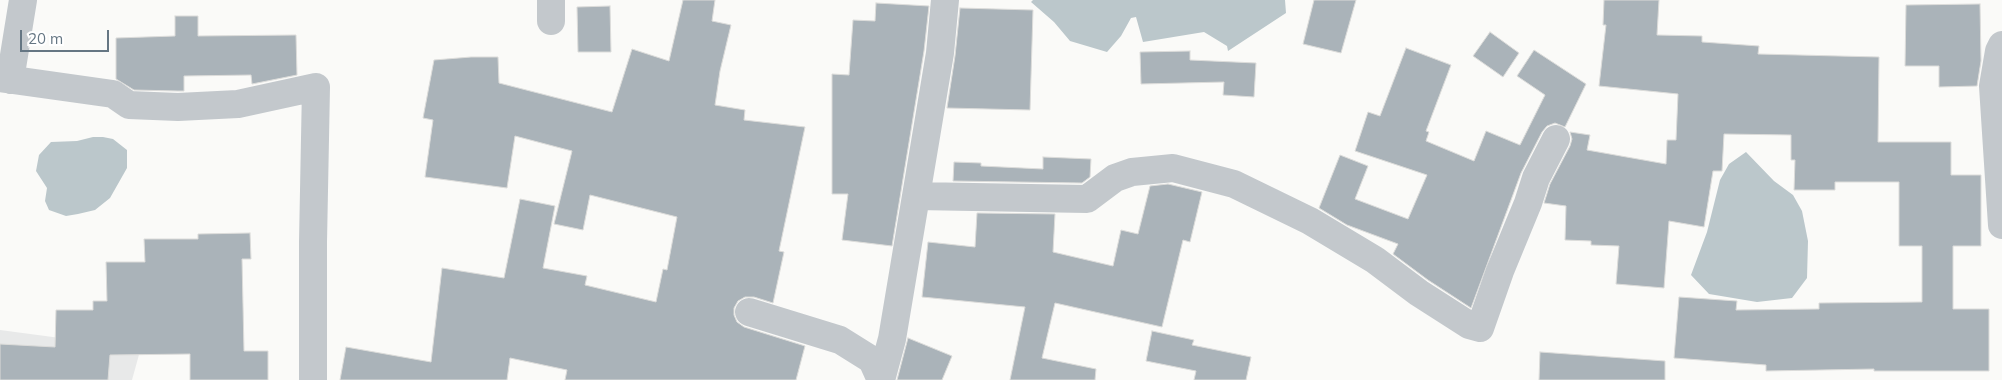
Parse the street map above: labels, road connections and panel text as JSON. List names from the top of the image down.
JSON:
{
  "scale_bar": "20 m"
}
